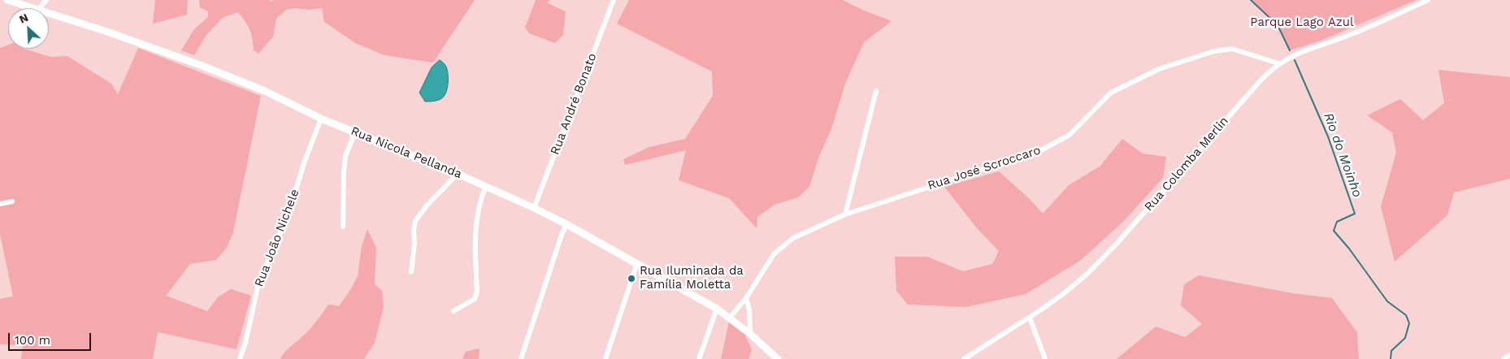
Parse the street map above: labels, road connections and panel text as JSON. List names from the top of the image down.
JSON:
{
  "streets": {
    "main road": ["Rua Nicola Pellanda"],
    "street": [
      "Rua André Bonato",
      "Rua Colomba Merlin",
      "Rua José Scroccaro",
      "Rua João Nichele"
    ]
  },
  "crossings": [
    ["Rua André Bonato", "Rua Nicola Pellanda"],
    ["Rua Nicola Pellanda", "Rua José Scroccaro"],
    ["Rua Nicola Pellanda", "Rua João Nichele"],
    ["Rua Colomba Merlin", "Rua José Scroccaro"]
  ],
  "water": ["Rio do Moinho"],
  "parks": ["Parque Lago Azul"],
  "places": ["Rua Iluminada da Família Moletta"],
  "scale_bar": "100 m",
  "north": "top left"
}
